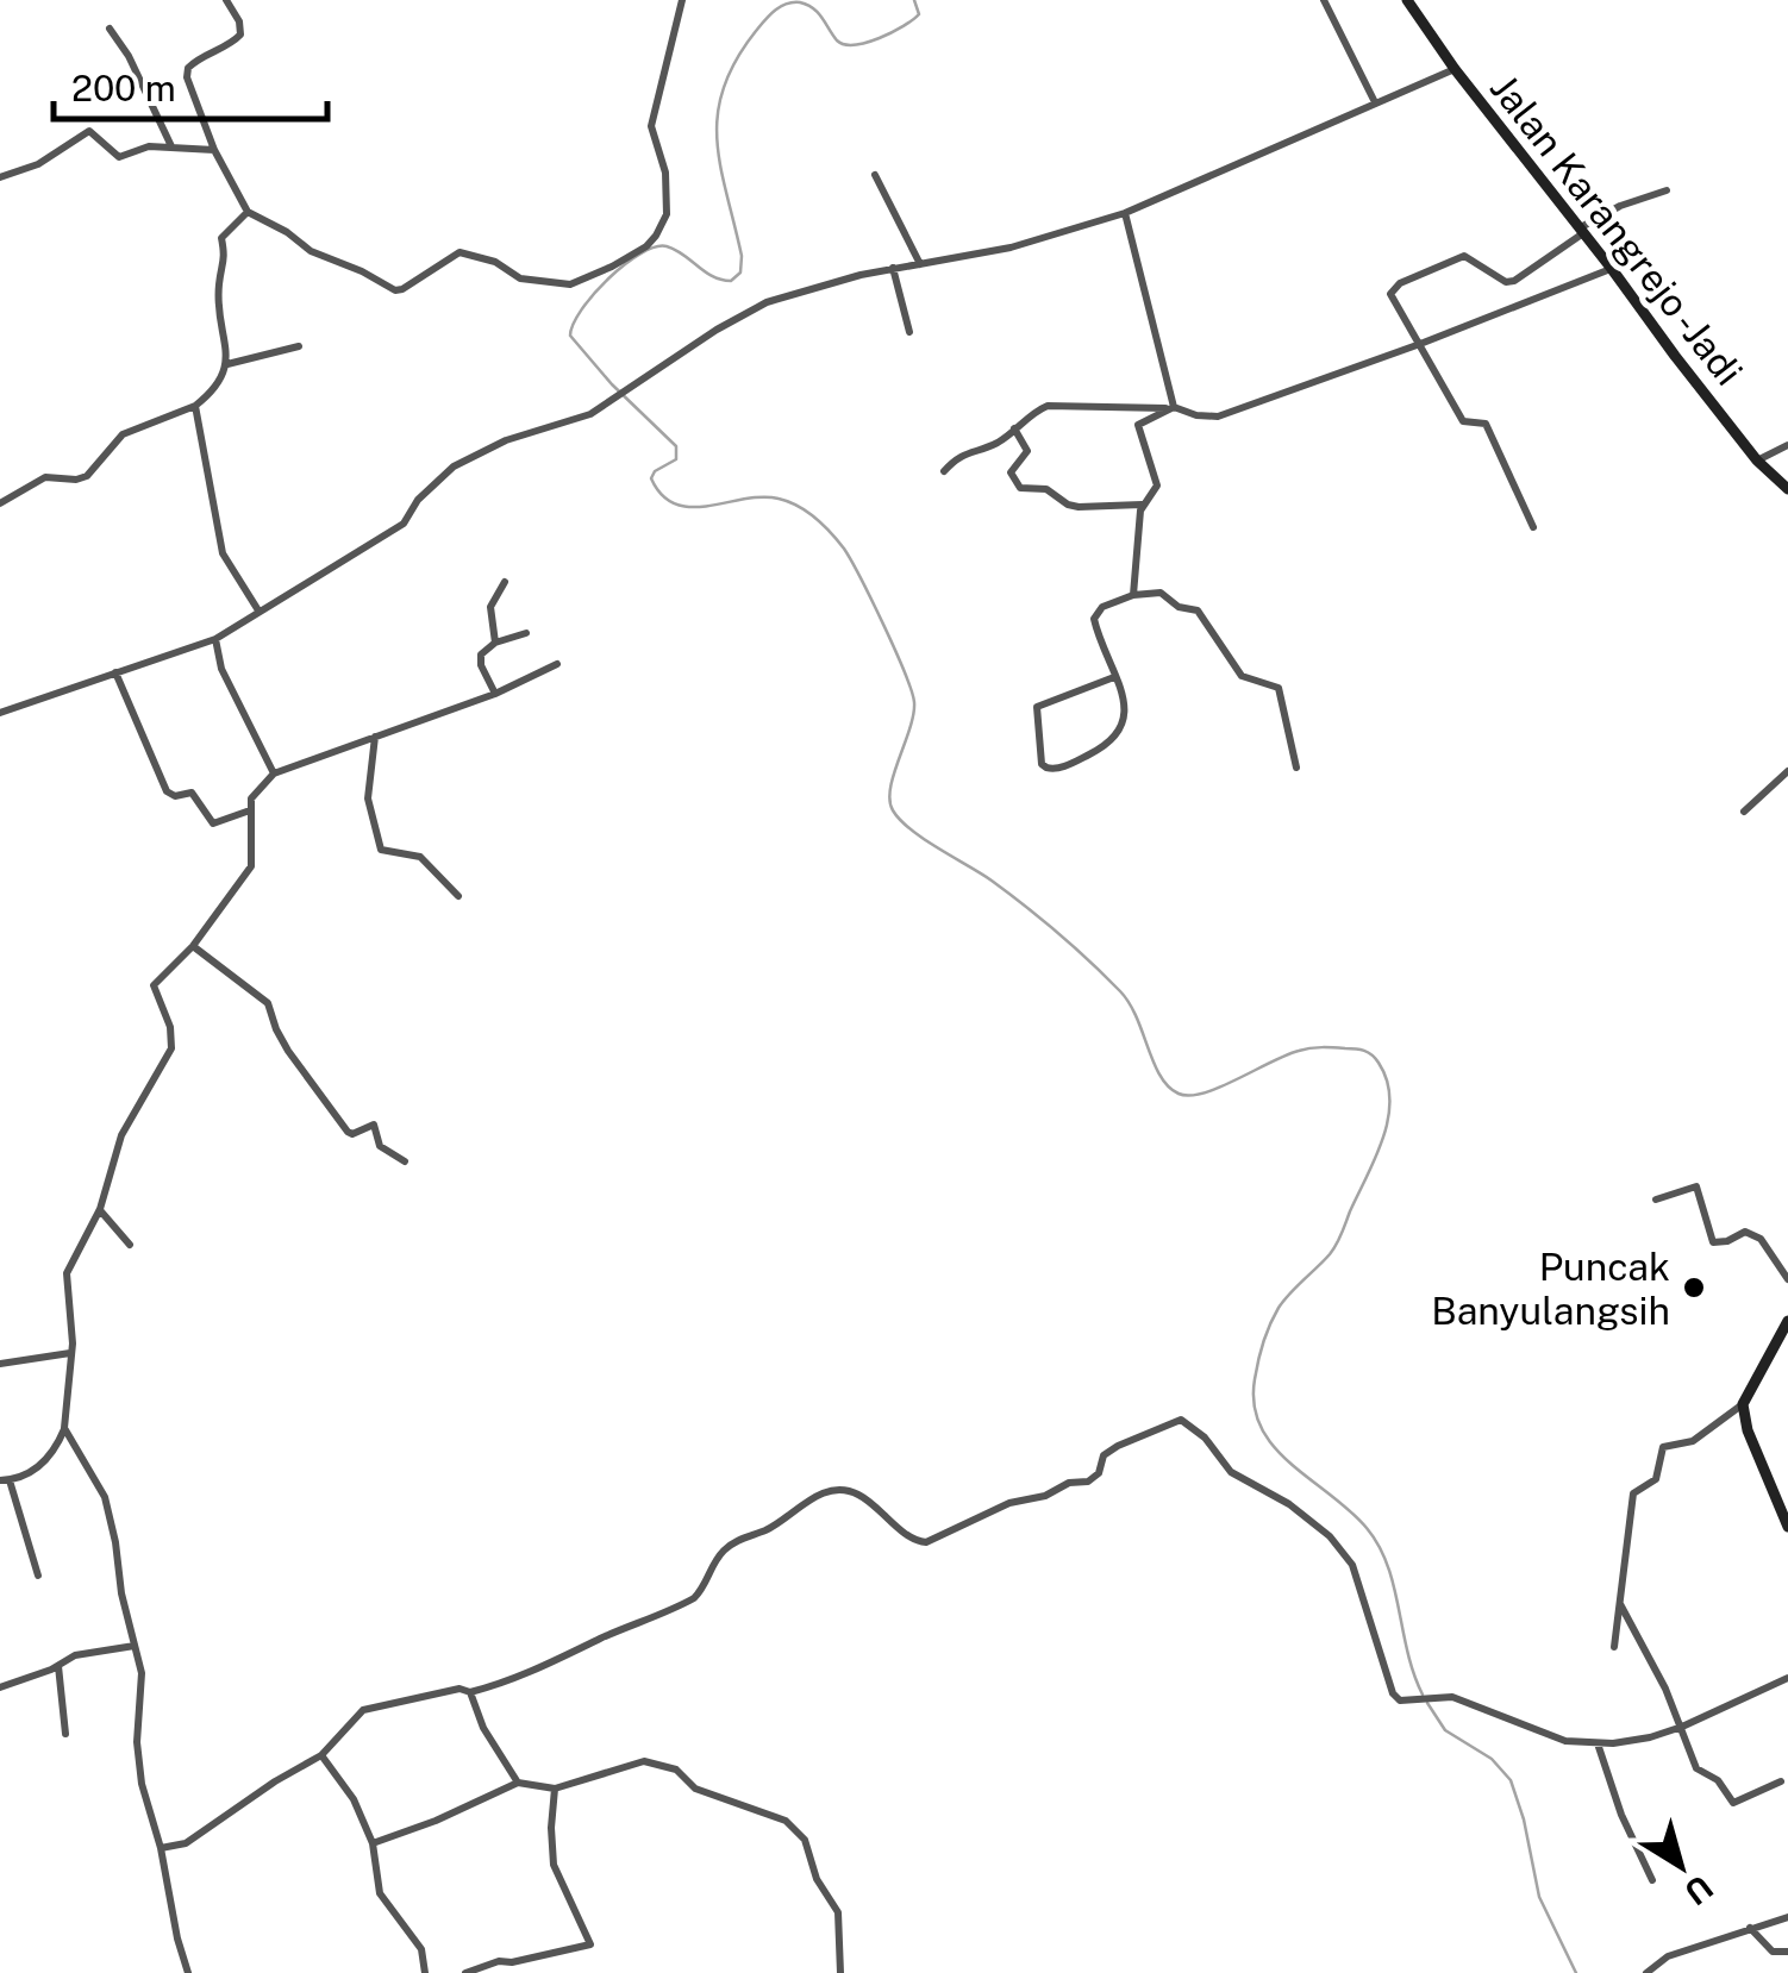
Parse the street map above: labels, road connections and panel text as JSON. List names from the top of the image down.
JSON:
{
  "streets": {
    "street": ["Jalan Karangrejo -Jadi"]
  },
  "places": ["Puncak Banyulangsih"],
  "scale_bar": "200 m",
  "north": "bottom right"
}
